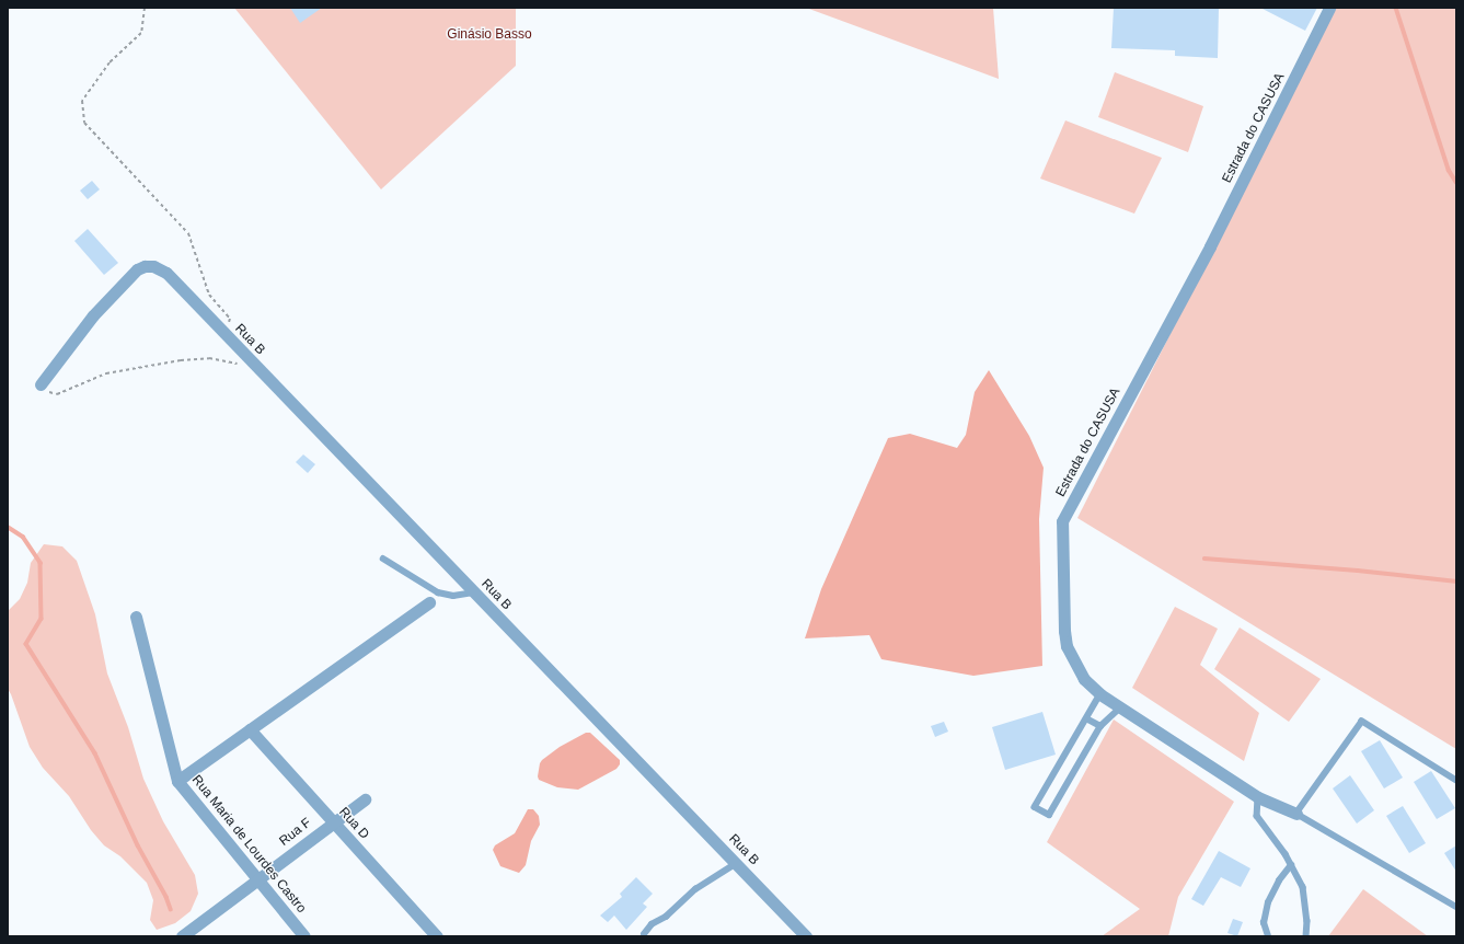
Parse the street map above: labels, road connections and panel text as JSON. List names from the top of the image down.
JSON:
{
  "streets": {
    "street": [
      "Estrada do CASUSA",
      "Rua B",
      "Rua D",
      "Rua F",
      "Rua Maria de Lourdes Castro"
    ]
  },
  "crossings": [
    ["Rua D", "Rua F"],
    ["Rua F", "Rua Maria de Lourdes Castro"]
  ],
  "parks": ["Ginásio Basso"]
}
